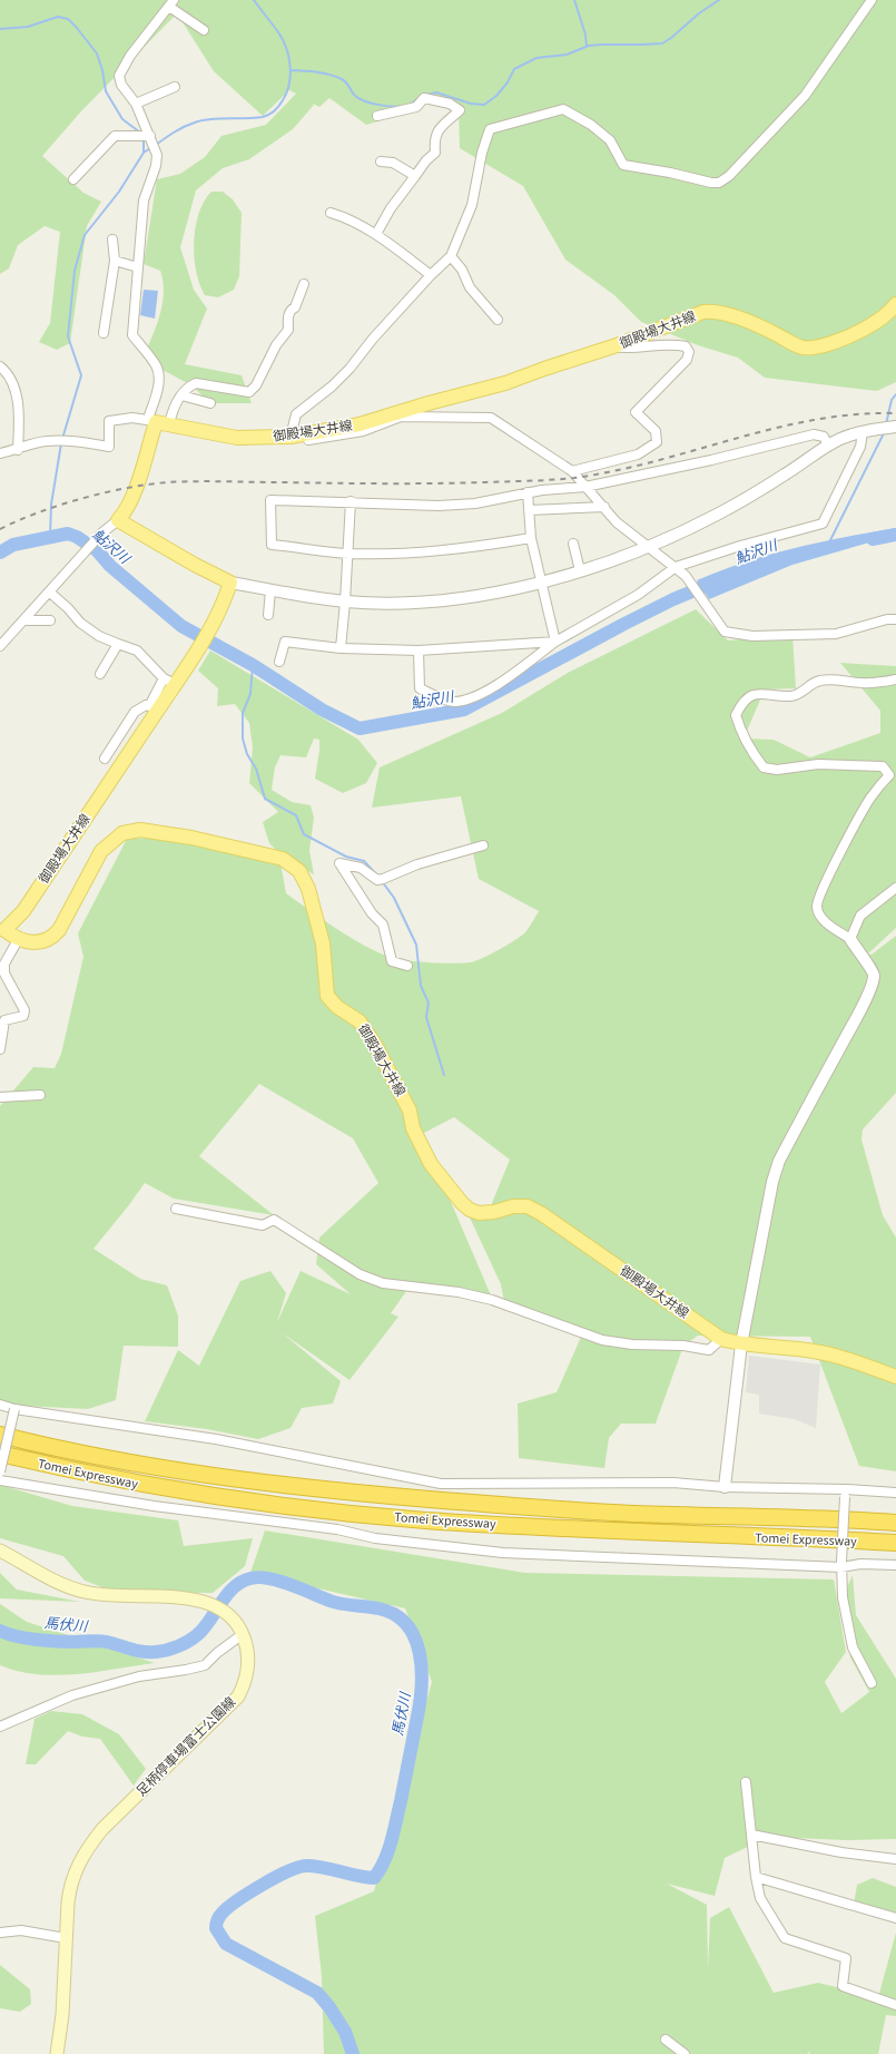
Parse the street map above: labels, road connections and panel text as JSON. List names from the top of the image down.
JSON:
{
  "streets": {
    "highway": ["Tomei Expressway"],
    "main road": ["御殿場大井線", "足柄停車場富士公園線"]
  },
  "water": ["鮎沢川", "馬伏川"]
}
